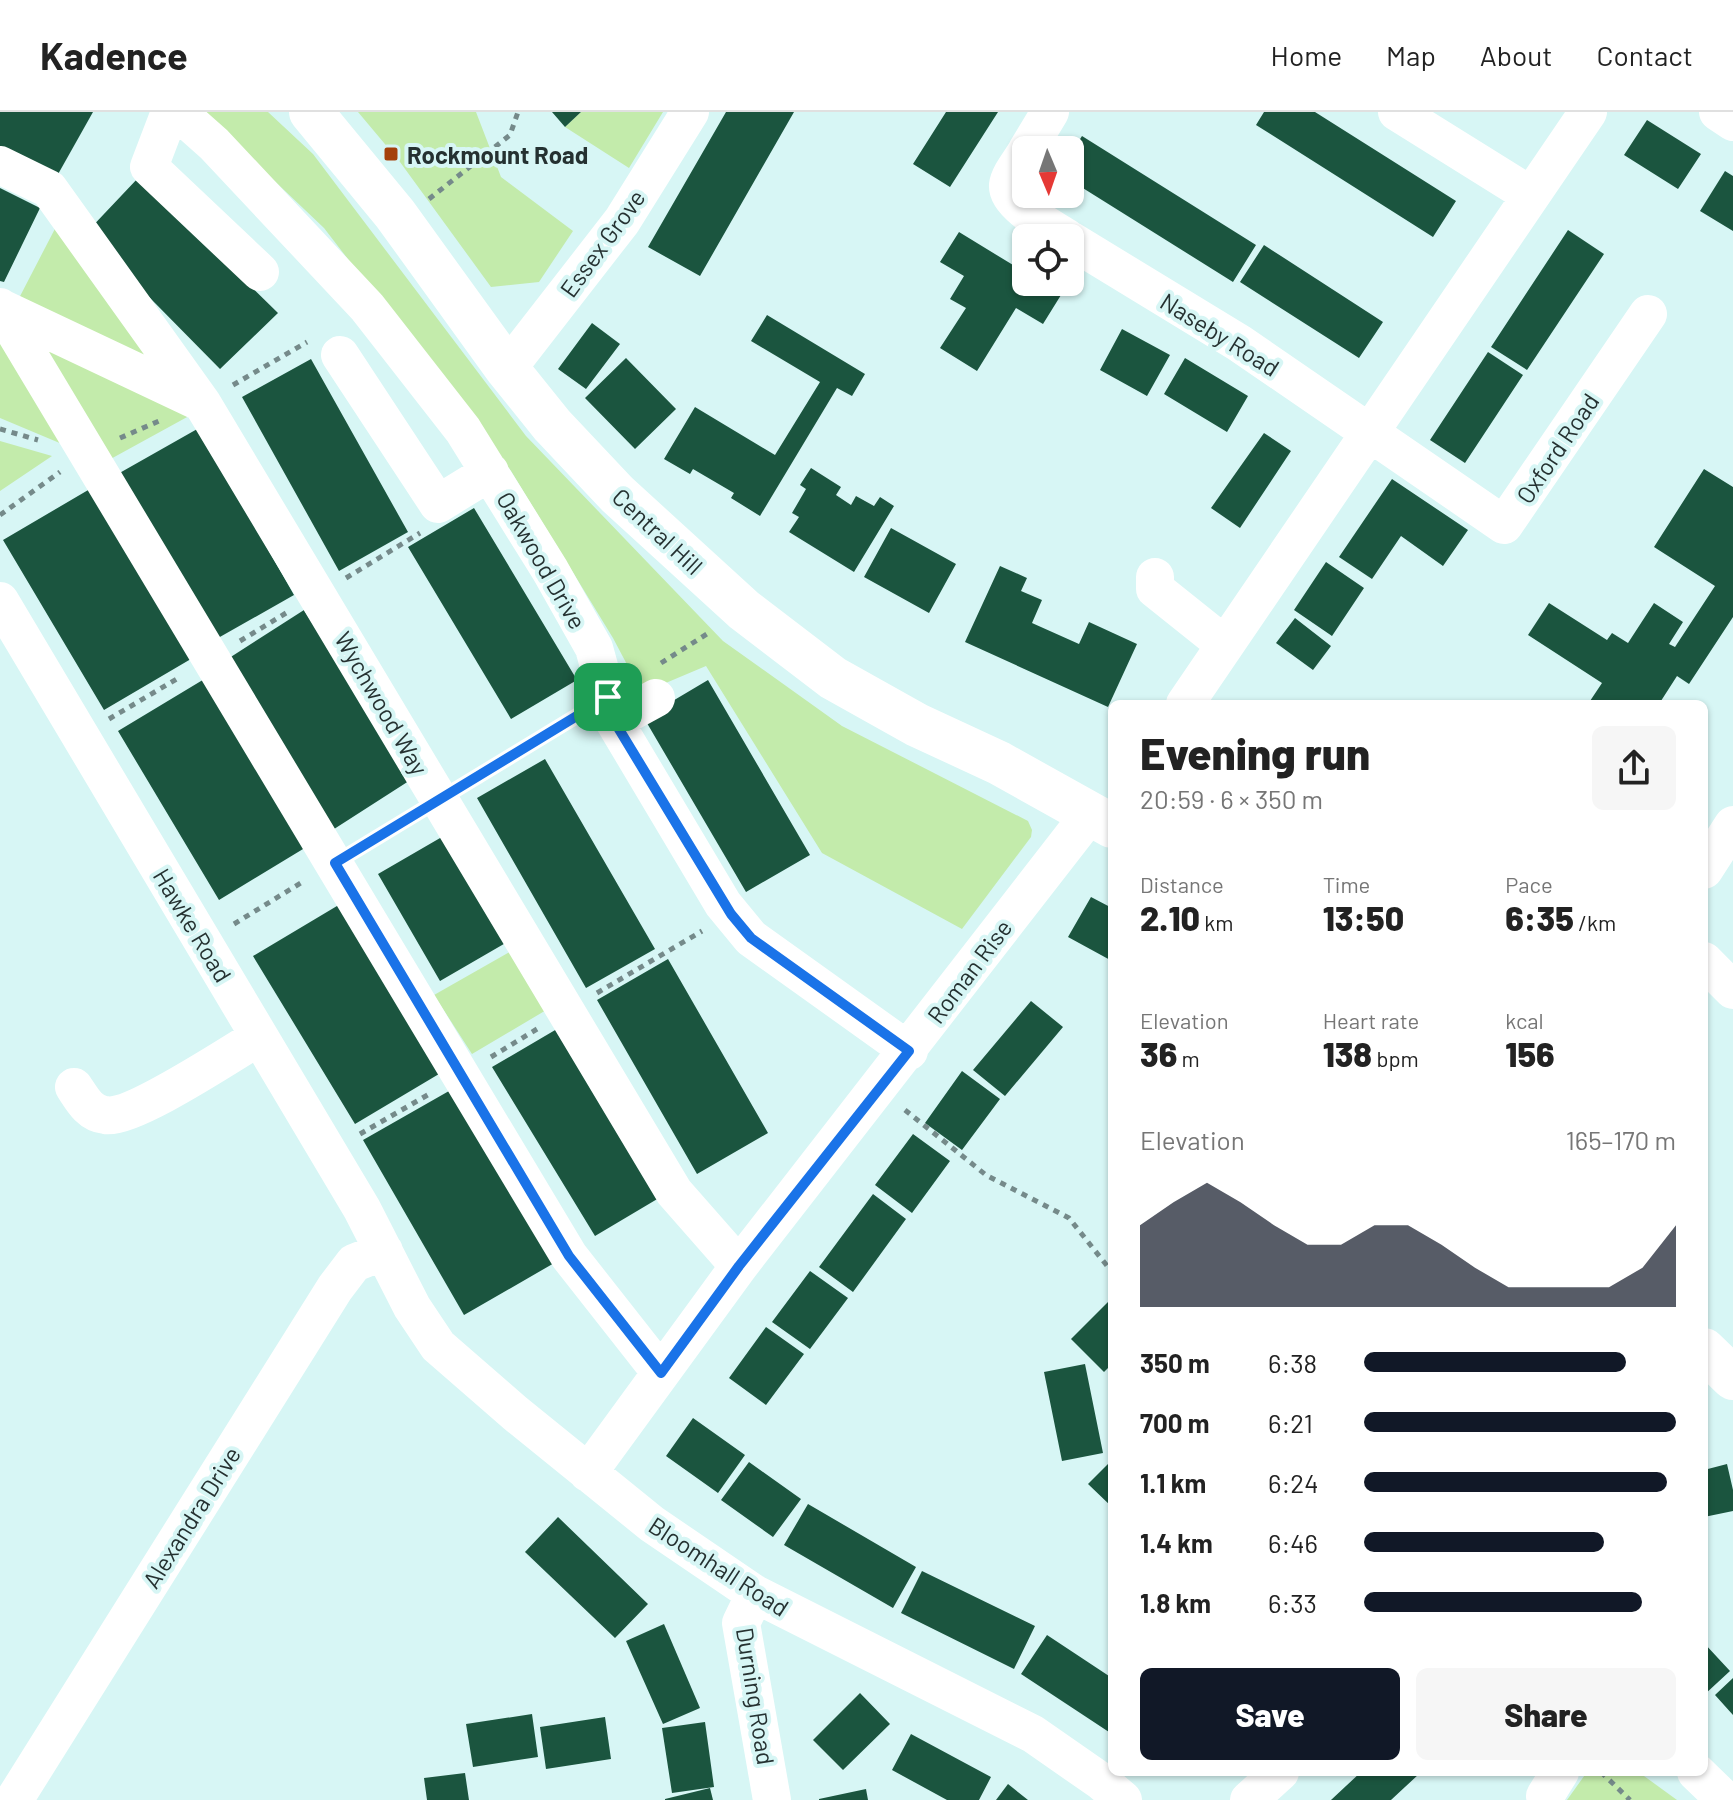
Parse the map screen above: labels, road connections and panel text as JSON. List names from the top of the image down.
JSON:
{
  "streets": {
    "main road": ["Central Hill"],
    "street": [
      "Essex Grove",
      "Naseby Road",
      "Oxford Road",
      "Oakwood Drive",
      "Wychwood Way",
      "Hawke Road",
      "Roman Rise",
      "Alexandra Drive",
      "Bloomhall Road",
      "Durning Road"
    ]
  },
  "crossings": [
    ["Essex Grove", "Central Hill"],
    ["Naseby Road", "Oxford Road"],
    ["Central Hill", "Roman Rise"],
    ["Oakwood Drive", "Roman Rise"],
    ["Wychwood Way", "Roman Rise"],
    ["Hawke Road", "Alexandra Drive"],
    ["Hawke Road", "Bloomhall Road"],
    ["Roman Rise", "Bloomhall Road"],
    ["Alexandra Drive", "Bloomhall Road"],
    ["Bloomhall Road", "Durning Road"]
  ],
  "places": {
    "transit": ["Rockmount Road"]
  },
  "north": "bottom",
  "page": {
    "header": "Kadence",
    "nav": [
      "Home",
      "Map",
      "About",
      "Contact"
    ],
    "heading": ["Evening run", "20:59 · 6 × 350 m"],
    "stats": [
      ["Distance", "2.10 km"],
      ["Time", "13:50"],
      ["Pace", "6:35 /km"],
      ["Elevation", "36 m"],
      ["Heart rate", "138 bpm"],
      ["kcal", "156"]
    ],
    "chart": ["Elevation", "165–170 m"],
    "list": [
      {
        "name": "350 m",
        "note": "6:38"
      },
      {
        "name": "700 m",
        "note": "6:21"
      },
      {
        "name": "1.1 km",
        "note": "6:24"
      },
      {
        "name": "1.4 km",
        "note": "6:46"
      },
      {
        "name": "1.8 km",
        "note": "6:33"
      }
    ],
    "buttons": ["Save", "Share"]
  }
}
